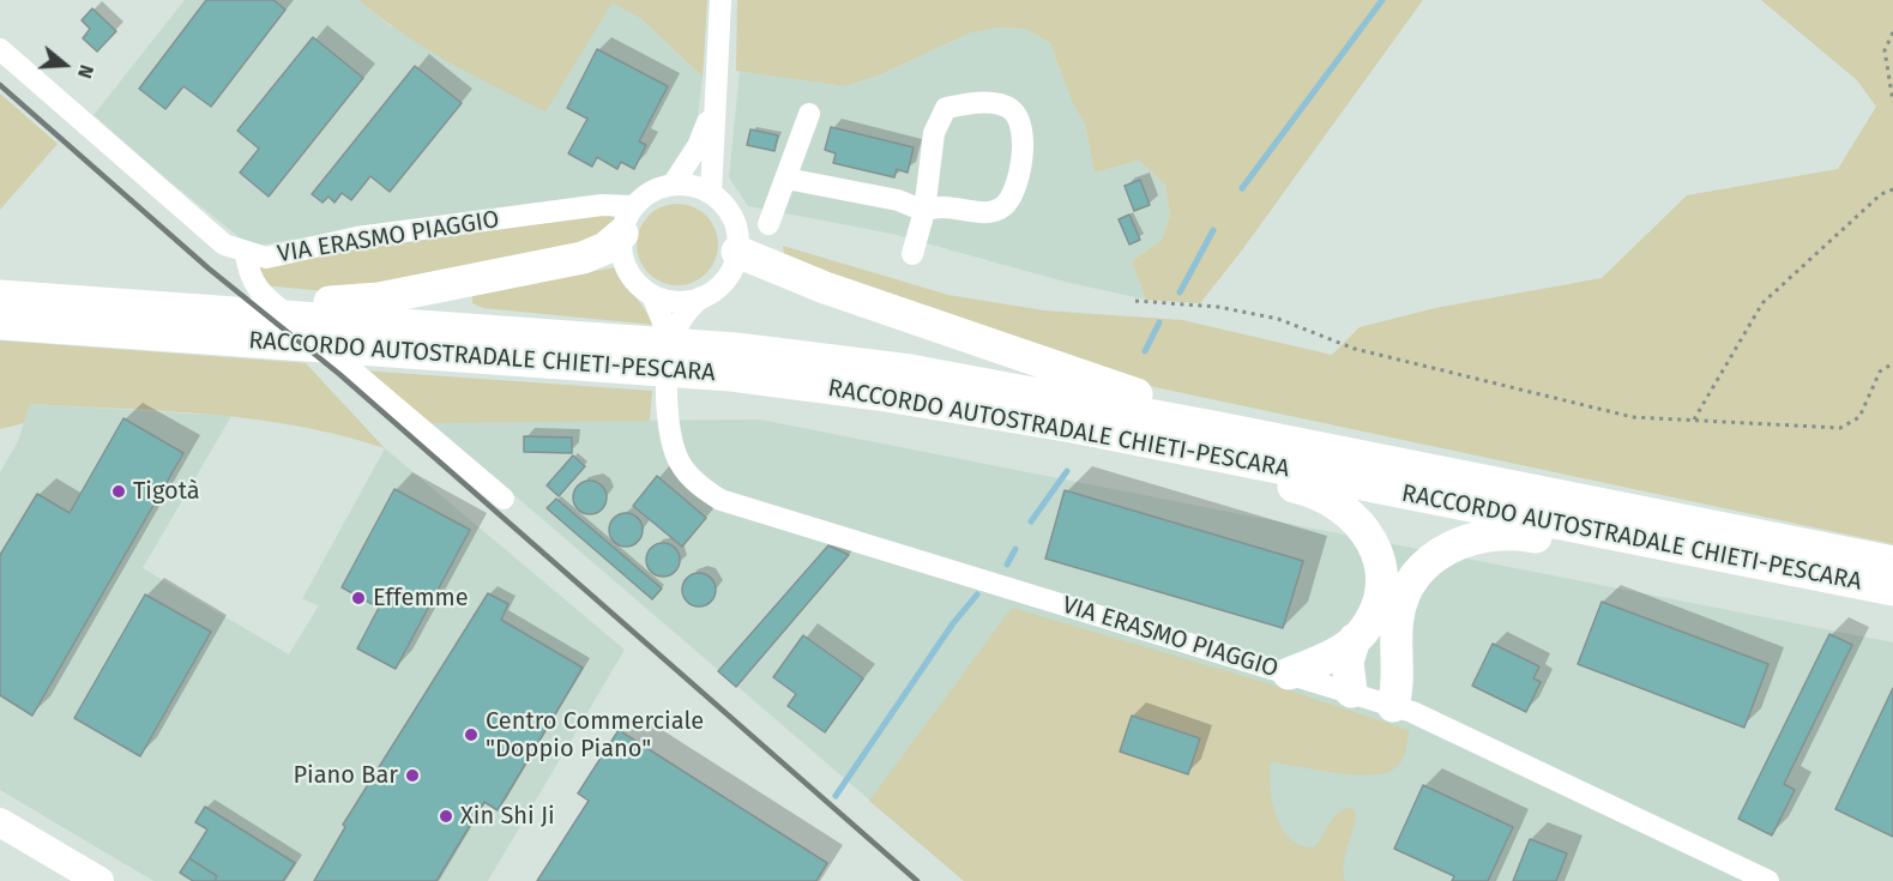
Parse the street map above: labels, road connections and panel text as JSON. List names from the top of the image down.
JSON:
{
  "streets": {
    "highway": ["RACCORDO AUTOSTRADALE CHIETI-PESCARA"],
    "street": ["VIA ERASMO PIAGGIO"]
  },
  "places": [
    "Tigotà",
    "Effemme",
    "Centro Commerciale \"Doppio Piano\"",
    "Piano Bar",
    "Xin Shi Ji"
  ],
  "north": "right"
}
